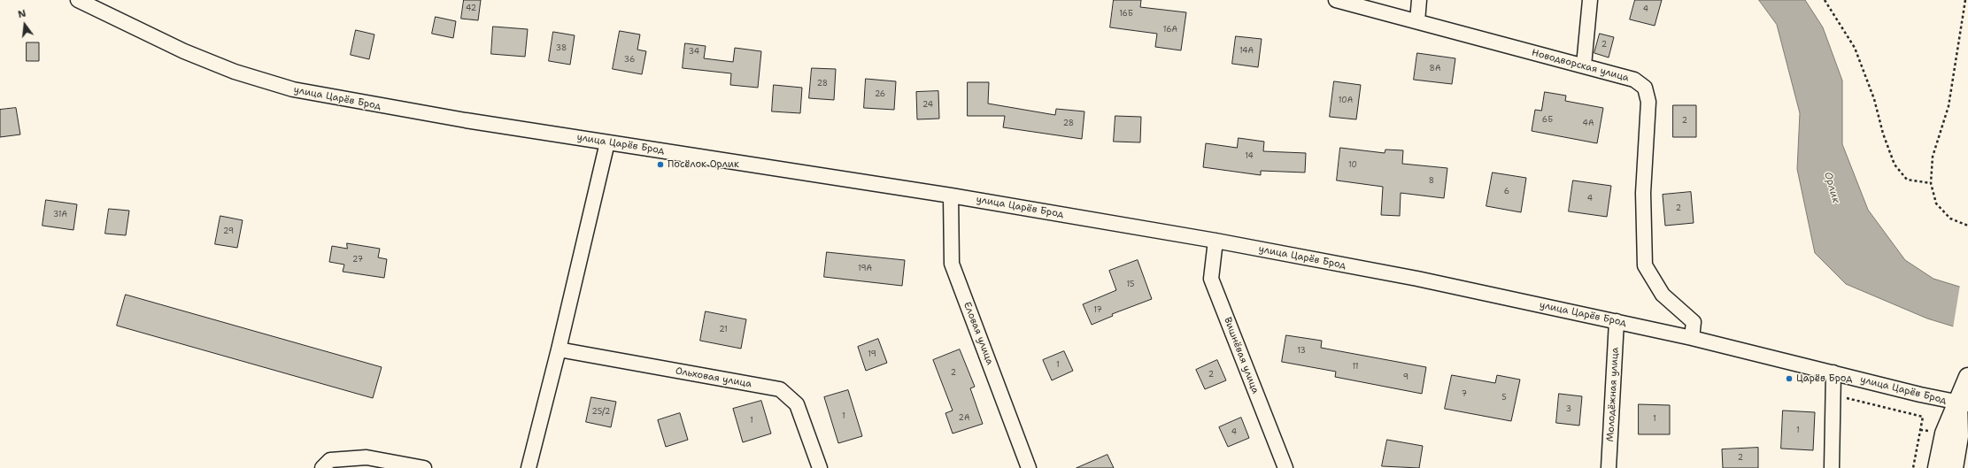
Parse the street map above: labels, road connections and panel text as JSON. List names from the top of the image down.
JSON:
{
  "streets": {
    "street": [
      "Новодворская улица",
      "улица Царёв Брод",
      "Еловая улица",
      "Вишнёвая улица",
      "Ольховая улица",
      "Молодёжная улица"
    ]
  },
  "crossings": [
    ["Новодворская улица", "улица Царёв Брод"],
    ["улица Царёв Брод", "Еловая улица"],
    ["улица Царёв Брод", "Вишнёвая улица"],
    ["улица Царёв Брод", "Молодёжная улица"]
  ],
  "water": ["Орлик"],
  "places": ["Посёлок Орлик", "Царёв Брод"],
  "house_numbers": [
    "42",
    "4",
    "16Б",
    "16А",
    "2",
    "38",
    "14А",
    "34",
    "36",
    "8А",
    "28",
    "26",
    "10А",
    "24",
    "6Б",
    "2",
    "28",
    "4А",
    "14",
    "10",
    "8",
    "6",
    "4",
    "2",
    "31А",
    "29",
    "27",
    "19А",
    "15",
    "17",
    "21",
    "13",
    "19",
    "1",
    "11",
    "2",
    "2",
    "9",
    "7",
    "5",
    "3",
    "25/2",
    "1",
    "2А",
    "1",
    "1",
    "1",
    "4",
    "2"
  ],
  "north": "top"
}
